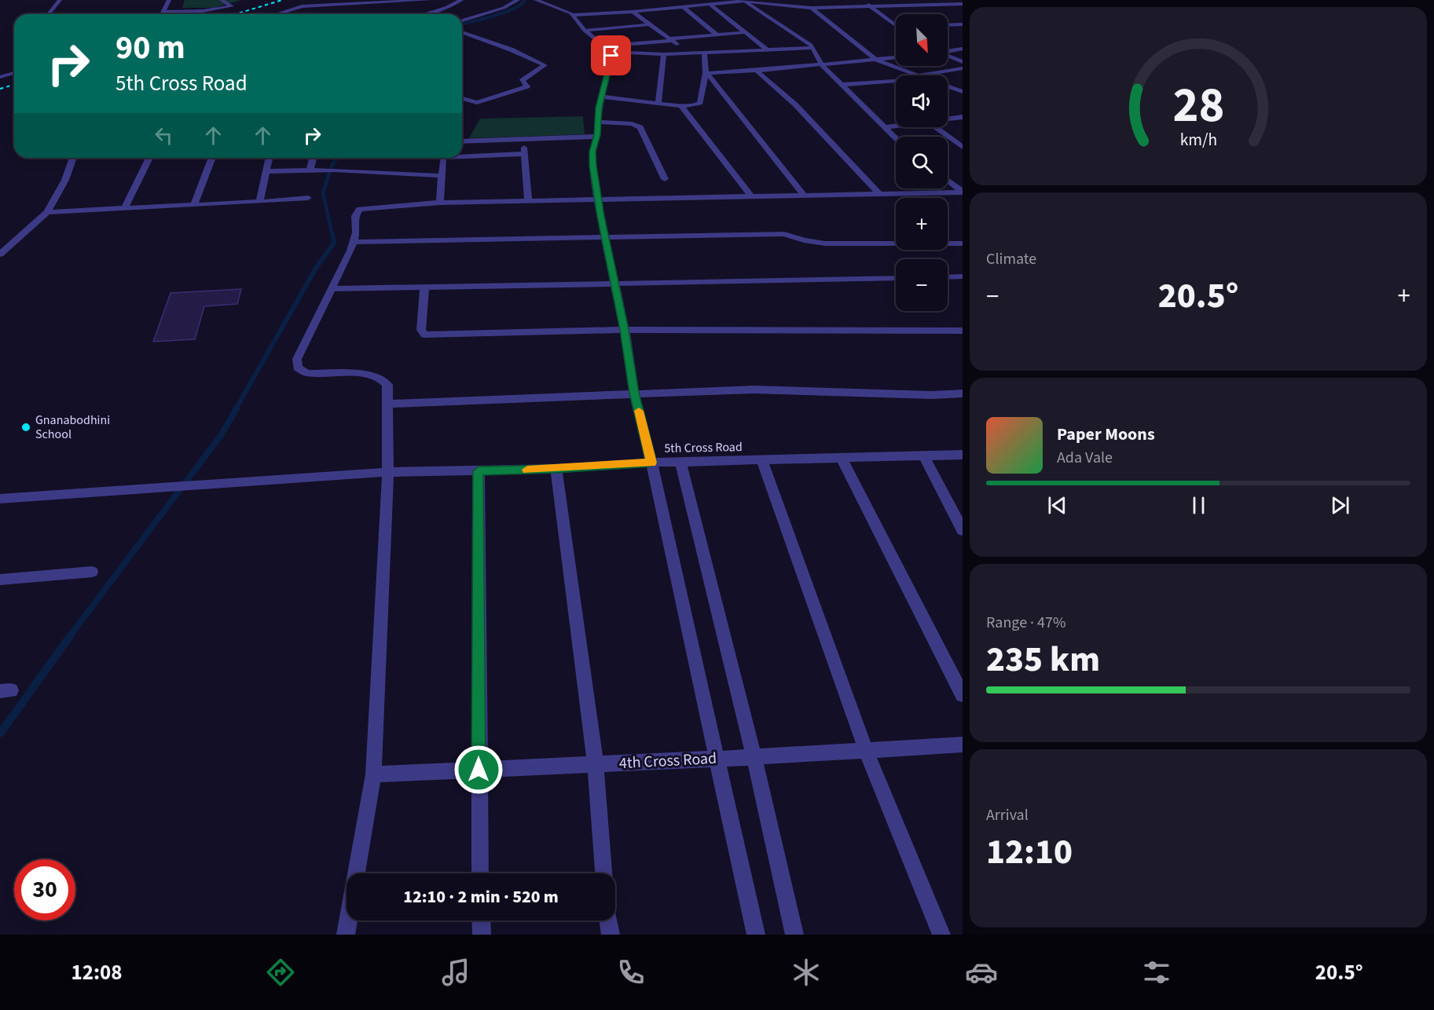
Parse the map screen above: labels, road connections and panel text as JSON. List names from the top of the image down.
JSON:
{
  "streets": {
    "street": ["5th Cross Road", "4th Cross Road"]
  },
  "places": ["Gnanabodhini School"],
  "north": "bottom right",
  "page": {
    "map_buttons": ["+", "−"],
    "turn": ["90 m", "5th Cross Road"],
    "tile": [
      "Climate",
      ["Range · 47%", "235 km"],
      ["Arrival", "12:10"]
    ],
    "heat": ["−", "20.5°", "+"],
    "song": ["Paper Moons", "Ada Vale"],
    "limit": "30",
    "trip": "12:10 · 2 min · 520 m",
    "tabs": ["12:08", "20.5°"],
    "gauge": ["28", "km/h"]
  }
}
